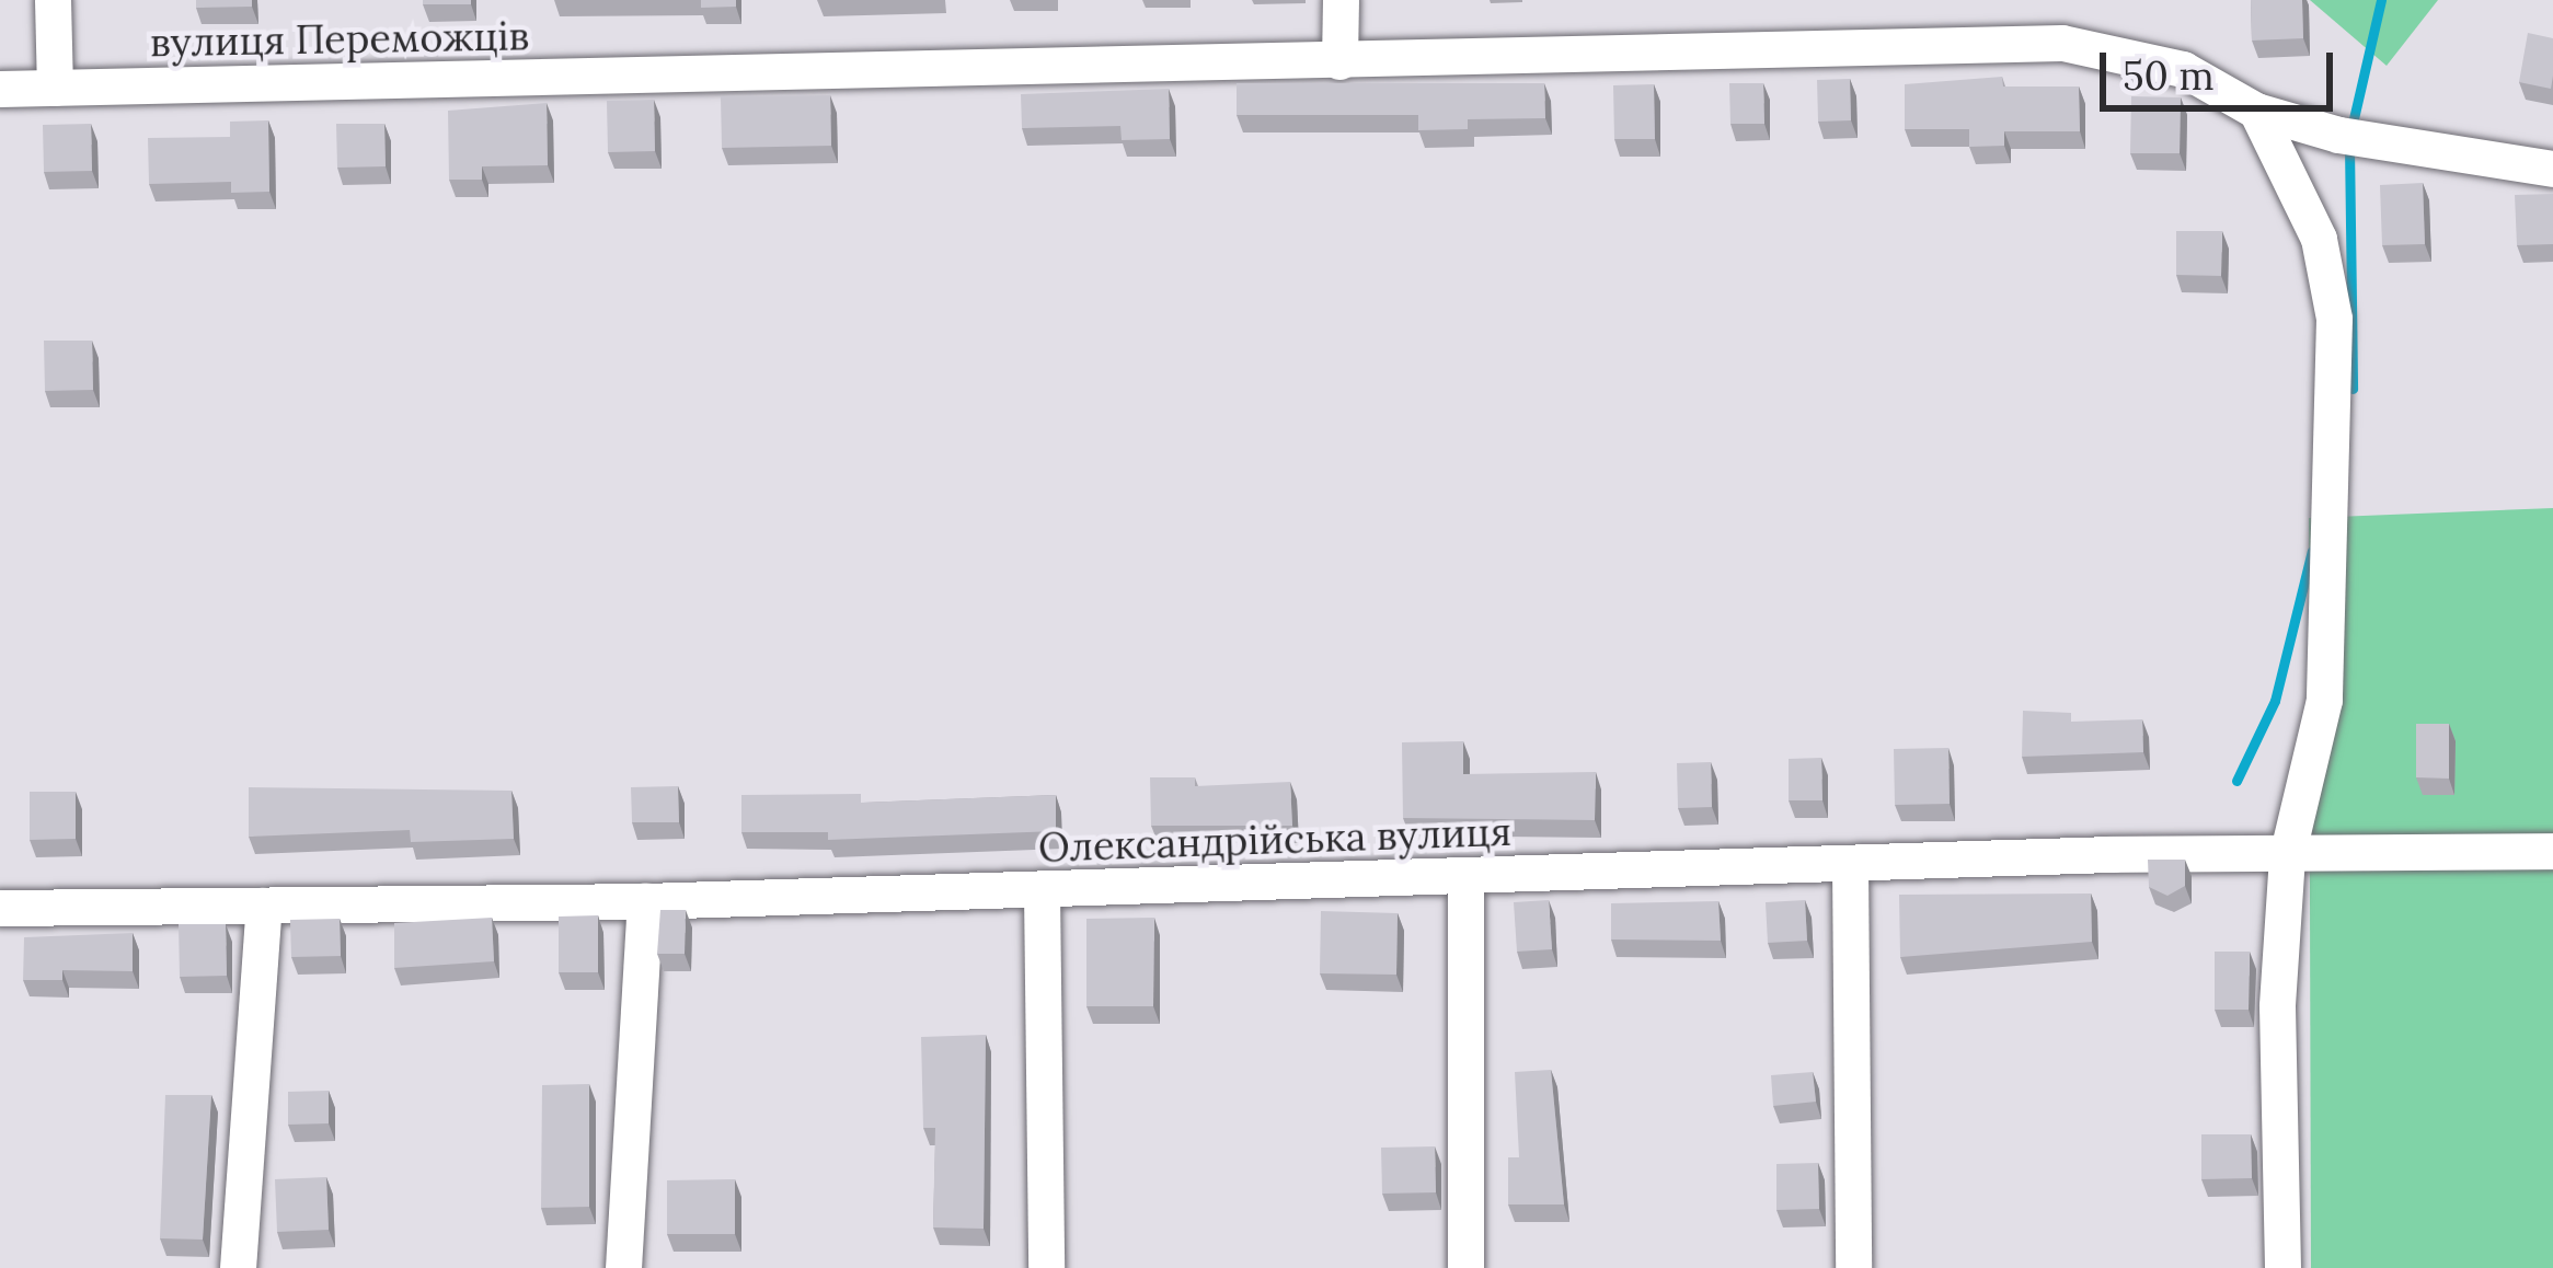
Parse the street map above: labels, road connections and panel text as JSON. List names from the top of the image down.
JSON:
{
  "streets": {
    "street": ["вулиця Переможців", "Олександрійська вулиця"]
  },
  "scale_bar": "50 m"
}
